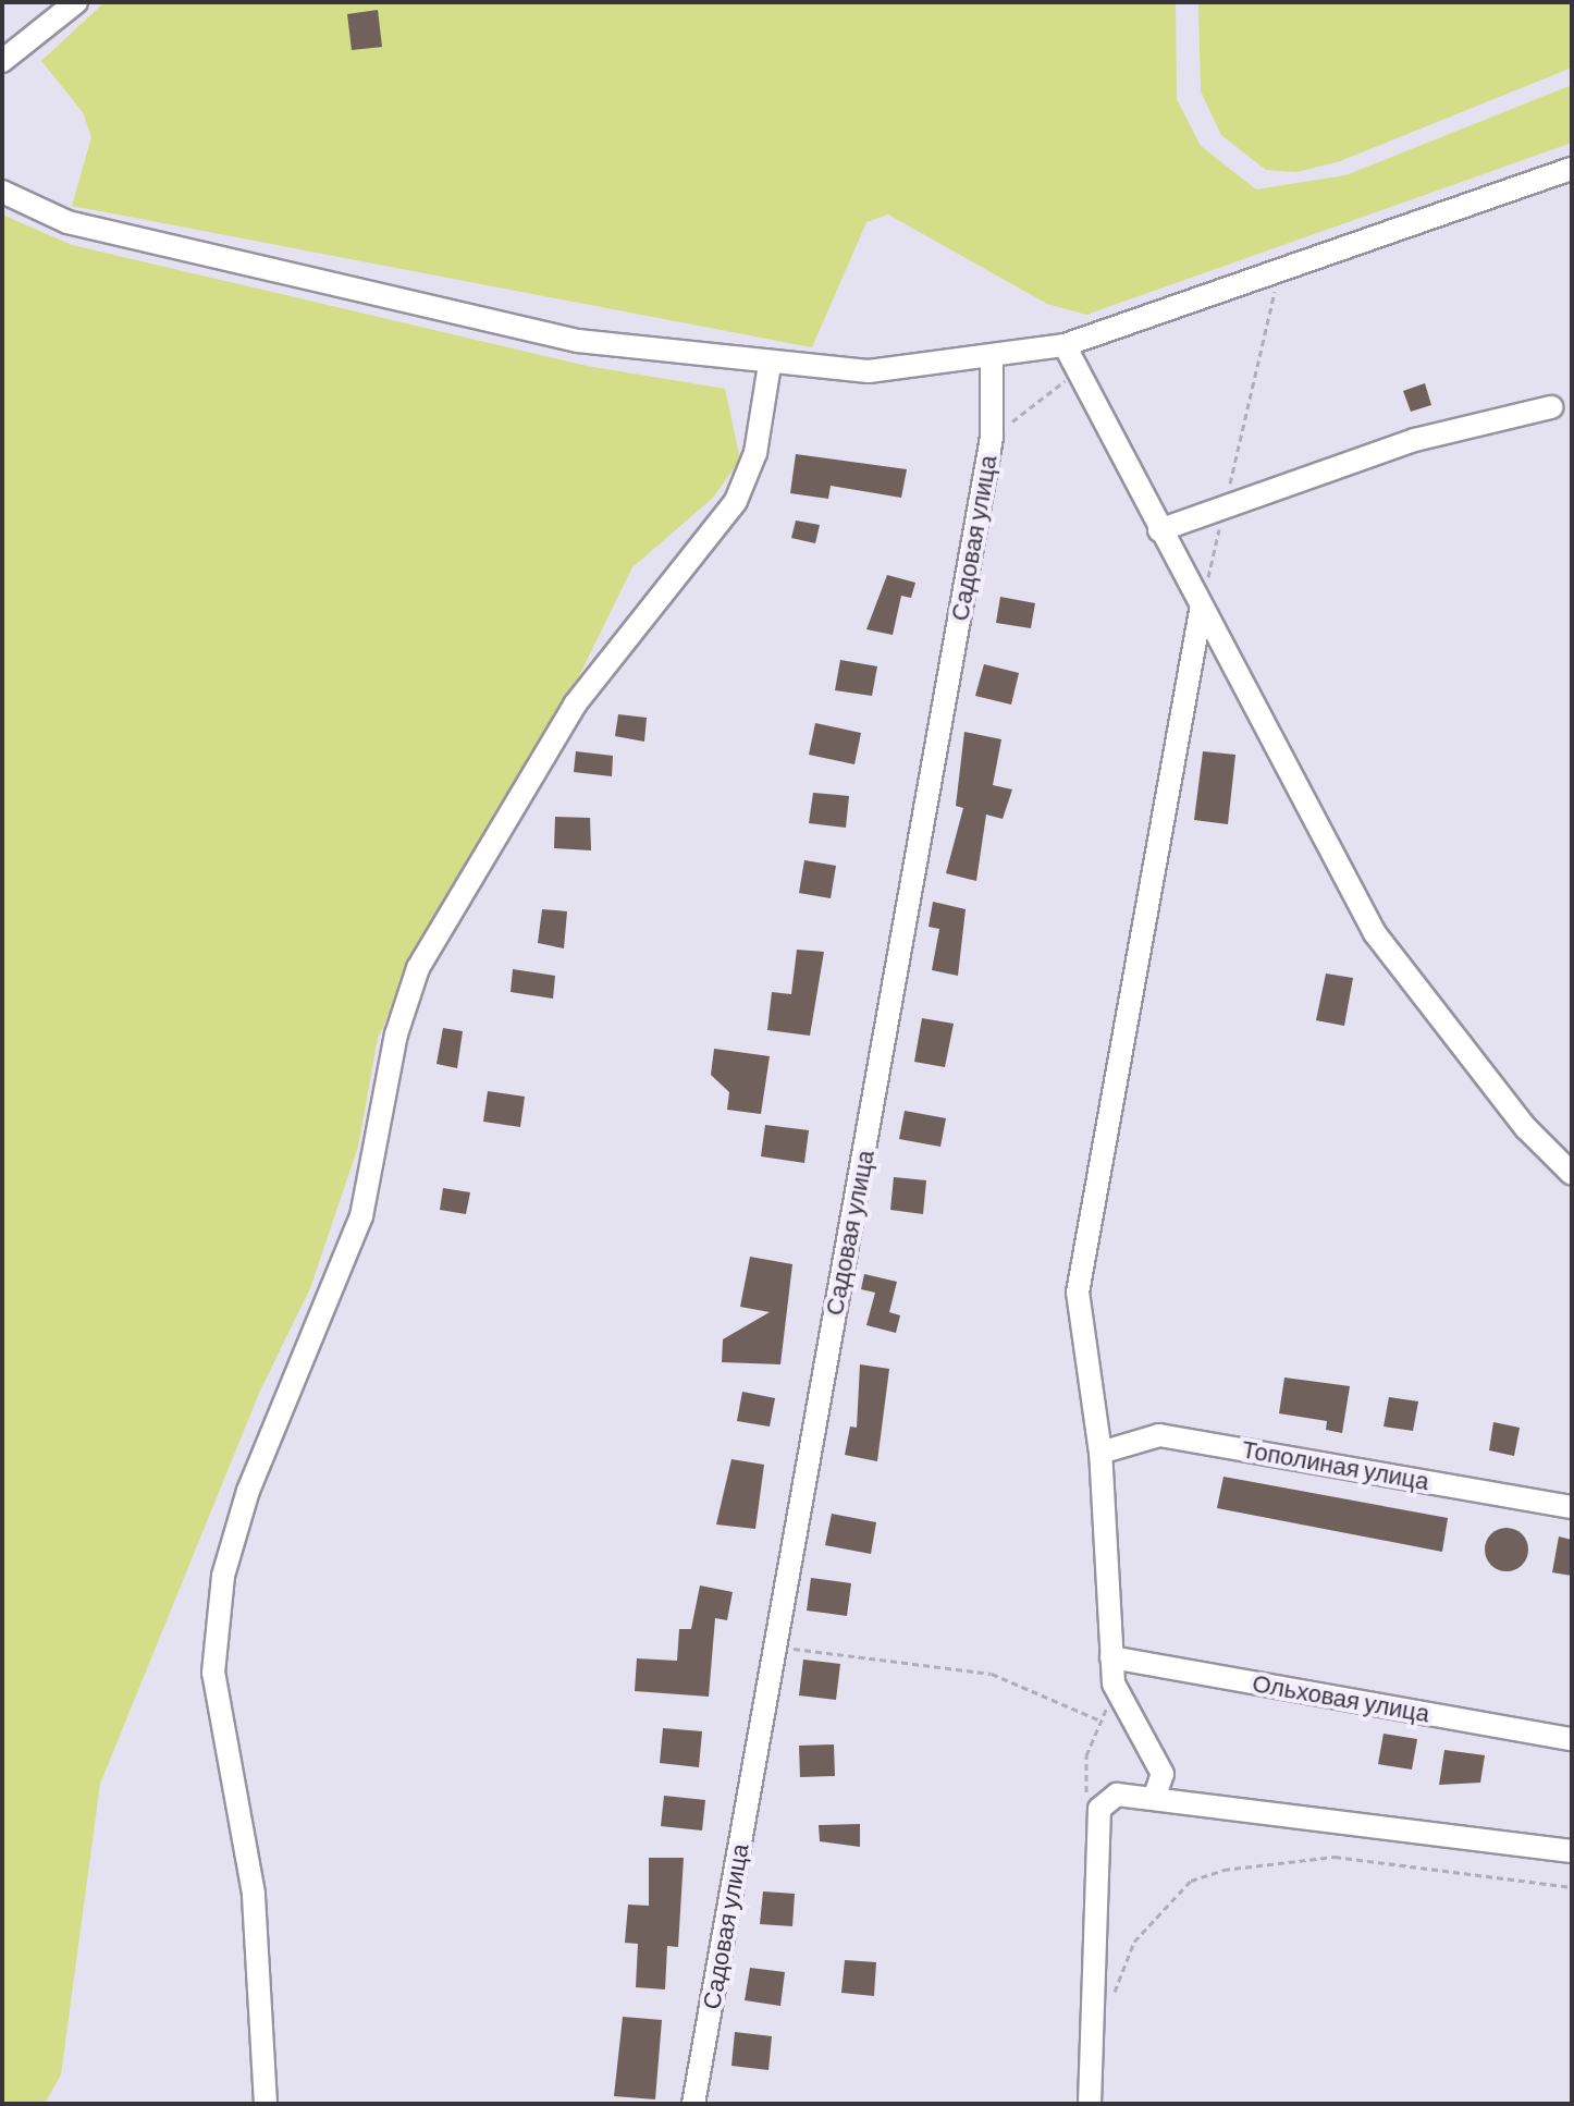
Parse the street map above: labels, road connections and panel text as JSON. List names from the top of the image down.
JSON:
{
  "streets": {
    "street": ["Садовая улица", "Тополиная улица", "Ольховая улица"]
  }
}
